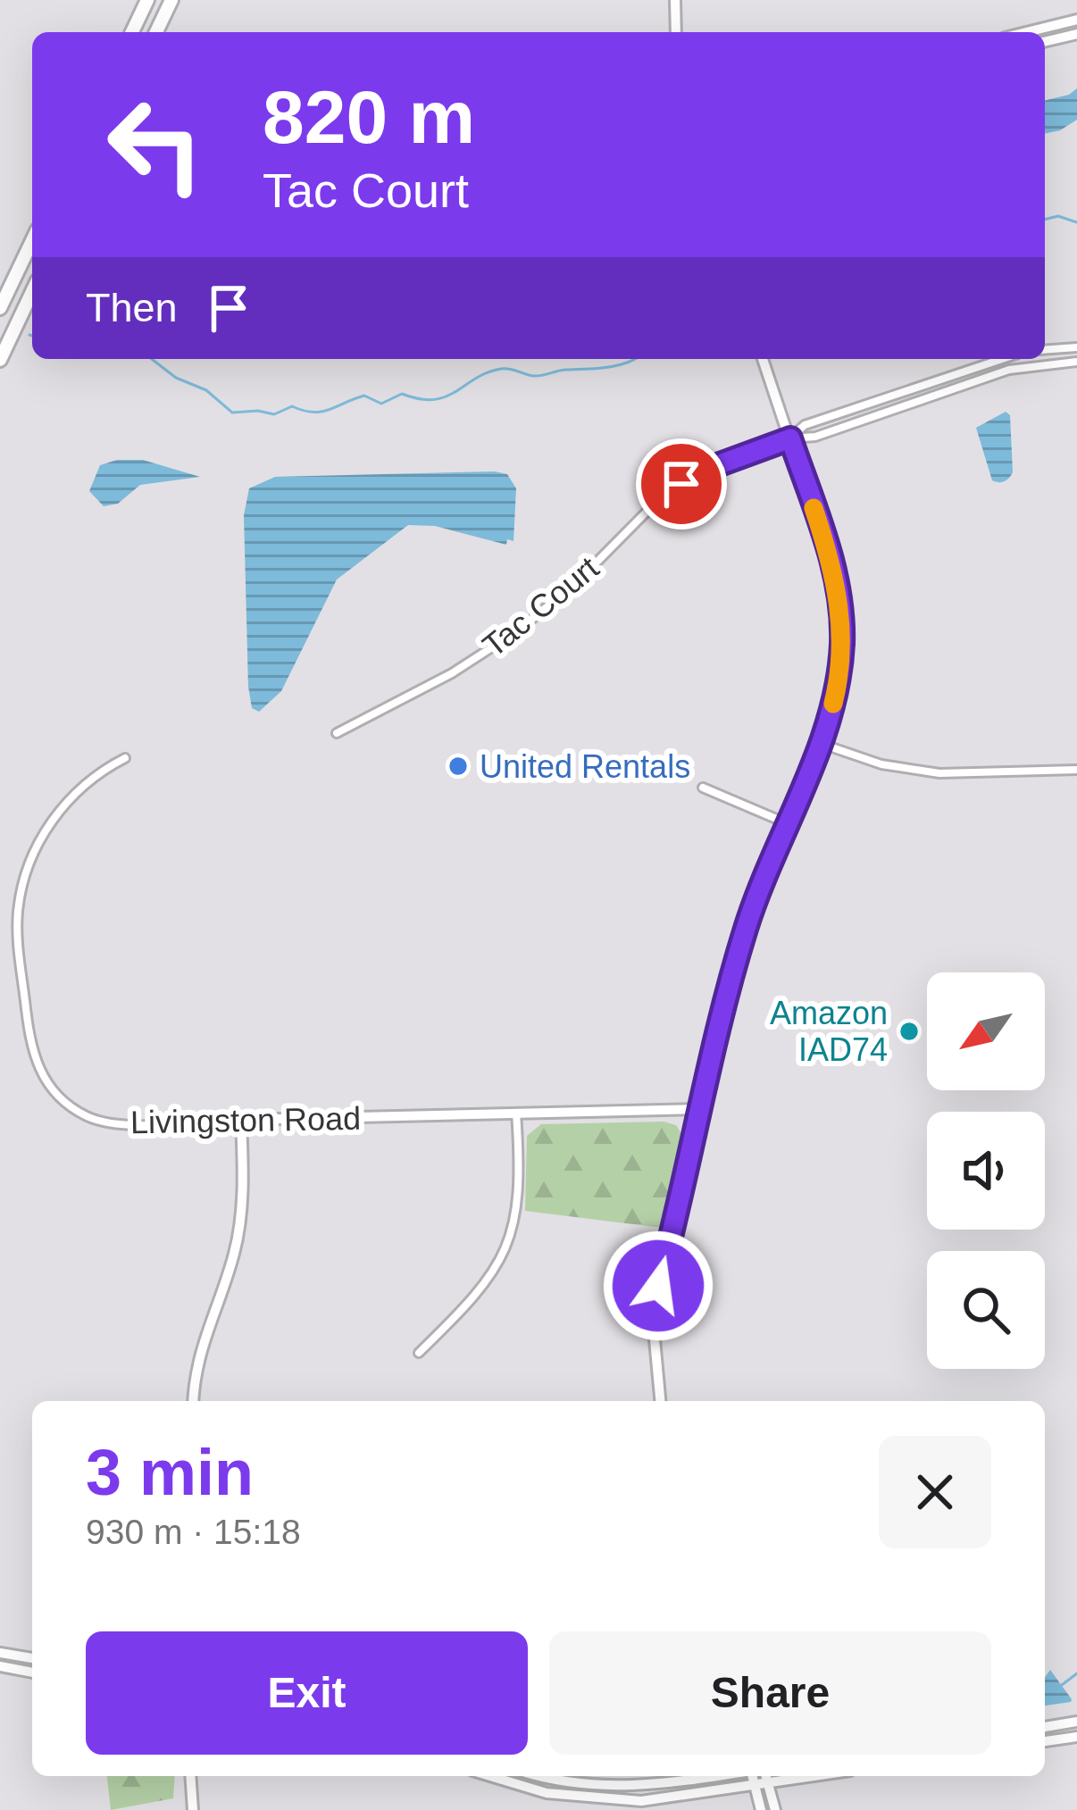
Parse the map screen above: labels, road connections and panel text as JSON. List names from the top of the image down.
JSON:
{
  "streets": {
    "main road": ["Livingston Road"],
    "street": ["Tac Court"]
  },
  "places": ["United Rentals", "Amazon IAD74"],
  "north": "bottom left",
  "page": {
    "turn": ["820 m", "Tac Court"],
    "then": "Then",
    "heading": ["3 min", "930 m · 15:18"],
    "buttons": ["Exit", "Share"]
  }
}
